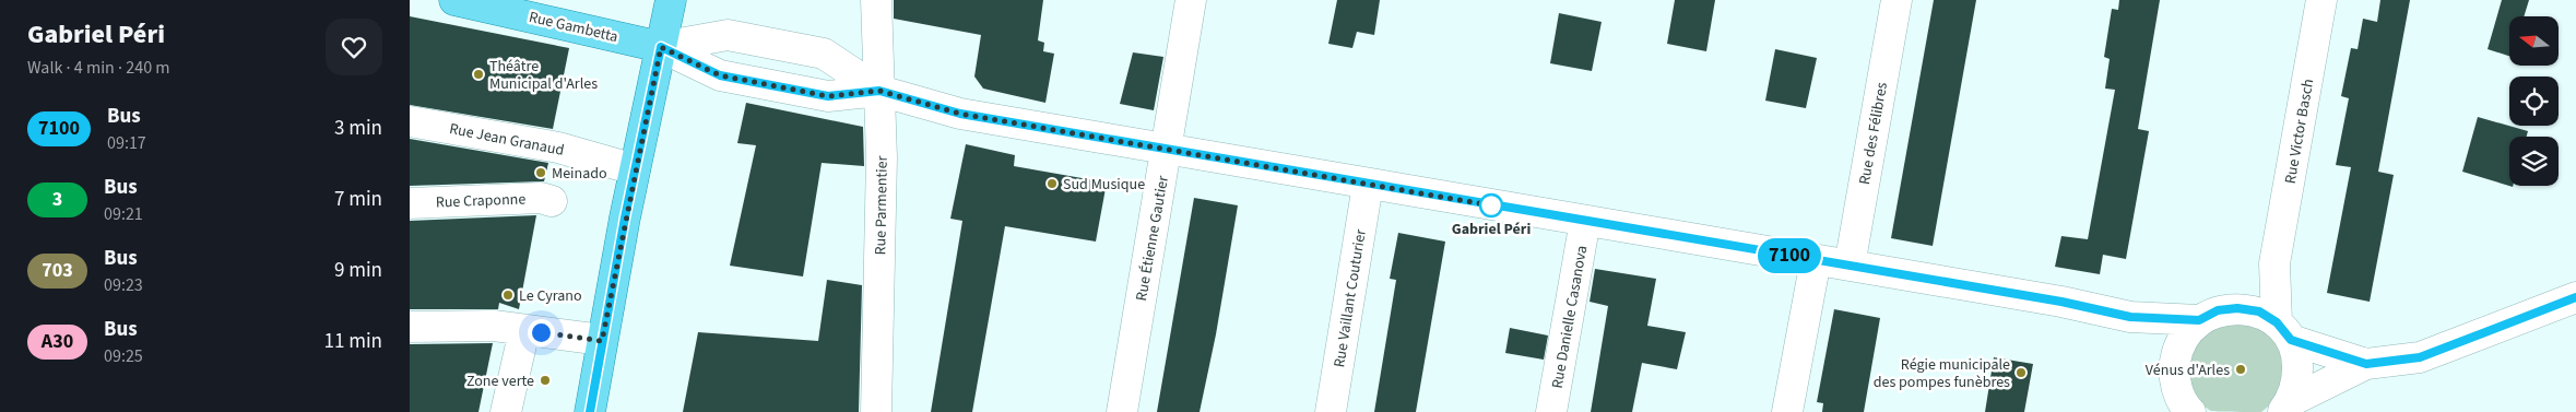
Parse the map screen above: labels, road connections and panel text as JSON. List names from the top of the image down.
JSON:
{
  "streets": {
    "main road": ["Rue Gambetta"],
    "street": [
      "Rue Victor Basch",
      "Rue des Félibres",
      "Rue Jean Granaud",
      "Rue Craponne",
      "Rue Parmentier",
      "Rue Étienne Gautier",
      "Rue Vaillant Couturier",
      "Rue Danielle Casanova"
    ]
  },
  "places": [
    "Théâtre Municipal d'Arles",
    "Meinado",
    "Sud Musique",
    "Gabriel Péri",
    "Le Cyrano",
    "Vénus d'Arles",
    "Régie municipale des pompes funèbres",
    "Zone verte"
  ],
  "lines": ["bus line 7100"],
  "north": "left",
  "page": {
    "heading": ["Gabriel Péri", "Walk · 4 min · 240 m"],
    "on_map": "7100",
    "list": [
      {
        "mark": "7100",
        "name": "Bus",
        "note": "09:17",
        "value": "3 min"
      },
      {
        "mark": "3",
        "name": "Bus",
        "note": "09:21",
        "value": "7 min"
      },
      {
        "mark": "703",
        "name": "Bus",
        "note": "09:23",
        "value": "9 min"
      },
      {
        "mark": "A30",
        "name": "Bus",
        "note": "09:25",
        "value": "11 min"
      }
    ]
  }
}
